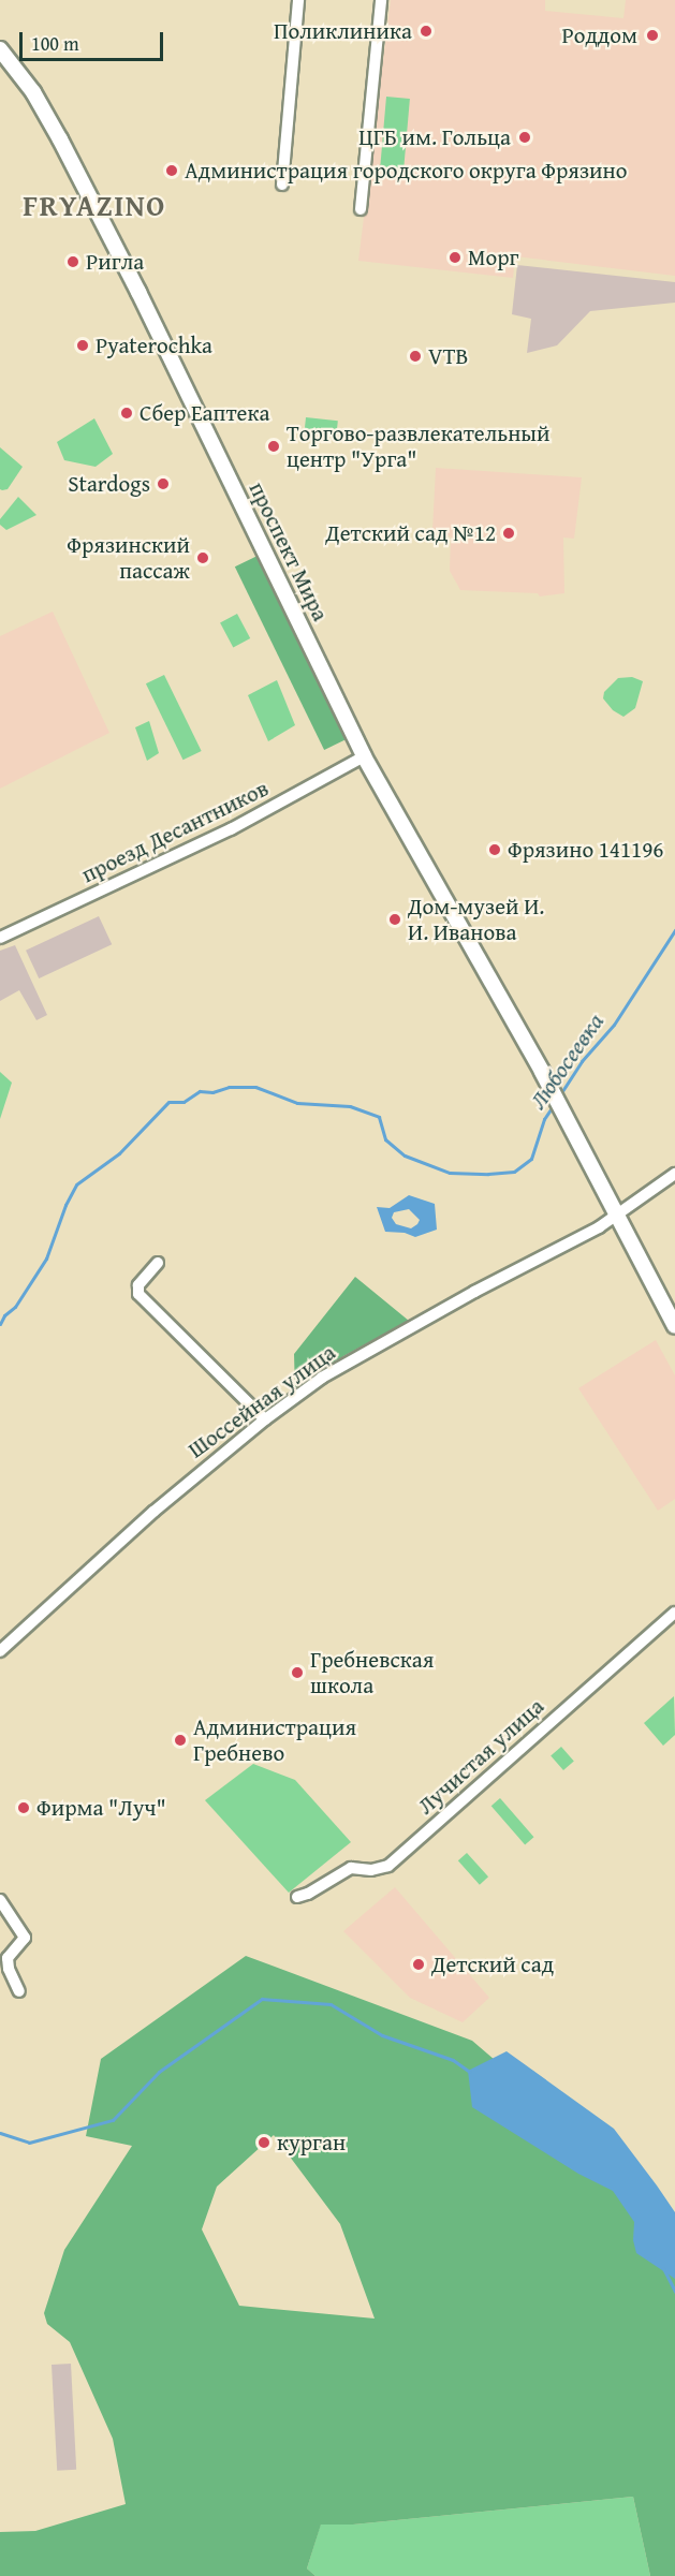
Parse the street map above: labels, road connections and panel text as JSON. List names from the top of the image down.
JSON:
{
  "streets": {
    "main road": ["проспект Мира"],
    "street": ["проезд Десантников", "Шоссейная улица", "Лучистая улица"]
  },
  "crossings": [
    ["проспект Мира", "проезд Десантников"],
    ["проспект Мира", "Шоссейная улица"]
  ],
  "districts": ["FRYAZINO"],
  "water": ["Любосеевка"],
  "places": [
    "Поликлиника",
    "Роддом",
    "ЦГБ им. Гольца",
    "Администрация городского округа Фрязино",
    "Морг",
    "Ригла",
    "Pyaterochka",
    "VTB",
    "Сбер Еаптека",
    "Торгово-развлекательный центр \"Урга\"",
    "Stardogs",
    "Детский сад №12",
    "Фрязинский пассаж",
    "Фрязино 141196",
    "Дом-музей И. И. Иванова",
    "Гребневская школа",
    "Администрация Гребнево",
    "Фирма \"Луч\"",
    "Детский сад",
    "курган"
  ],
  "scale_bar": "100 m"
}
